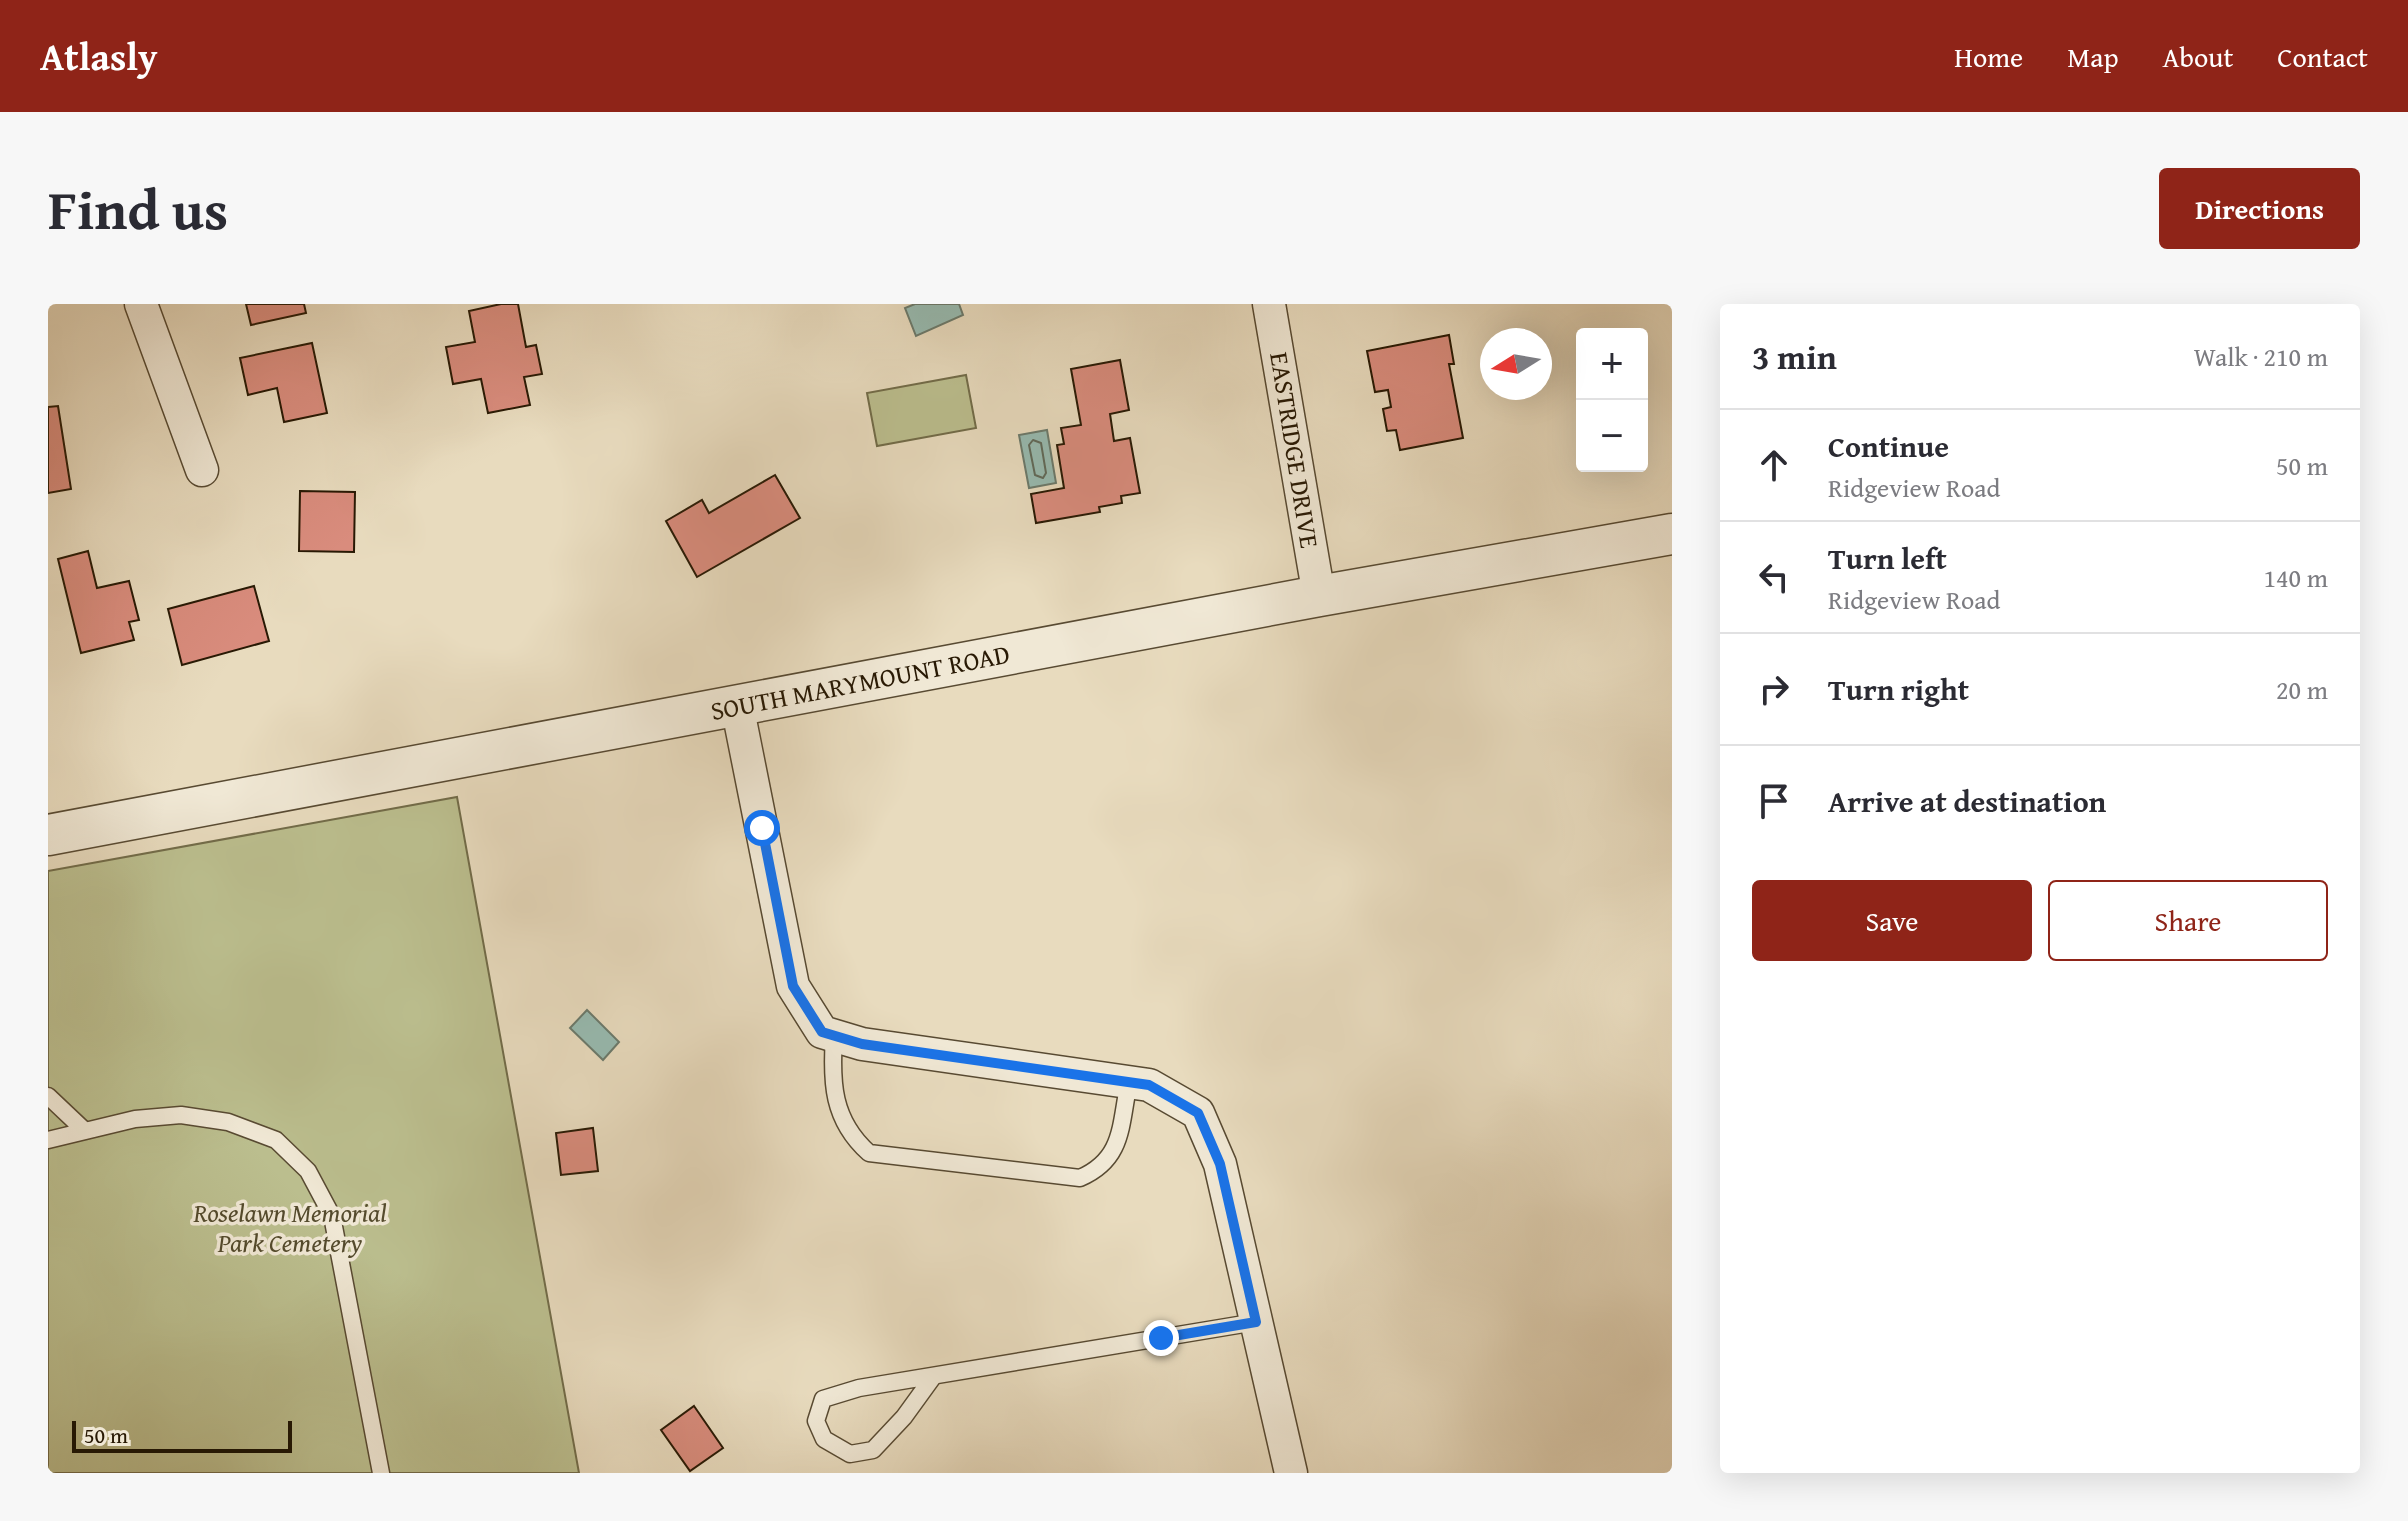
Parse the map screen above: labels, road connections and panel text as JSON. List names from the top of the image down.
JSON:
{
  "streets": {
    "street": ["EASTRIDGE DRIVE", "SOUTH MARYMOUNT ROAD"]
  },
  "crossings": [
    ["EASTRIDGE DRIVE", "SOUTH MARYMOUNT ROAD"]
  ],
  "parks": ["Roselawn Memorial Park Cemetery"],
  "scale_bar": "50 m",
  "north": "left",
  "page": {
    "header": "Atlasly",
    "nav": [
      "Home",
      "Map",
      "About",
      "Contact"
    ],
    "title": "Find us",
    "buttons": [
      "Directions",
      ["Save", "Share"]
    ],
    "heading": ["3 min", "Walk · 210 m"],
    "map_buttons": ["+", "−"],
    "list": [
      ["Continue", "Ridgeview Road", "50 m"],
      ["Turn left", "Ridgeview Road", "140 m"],
      ["Turn right", "20 m"],
      "Arrive at destination"
    ],
    "scale": "50 m"
  }
}
